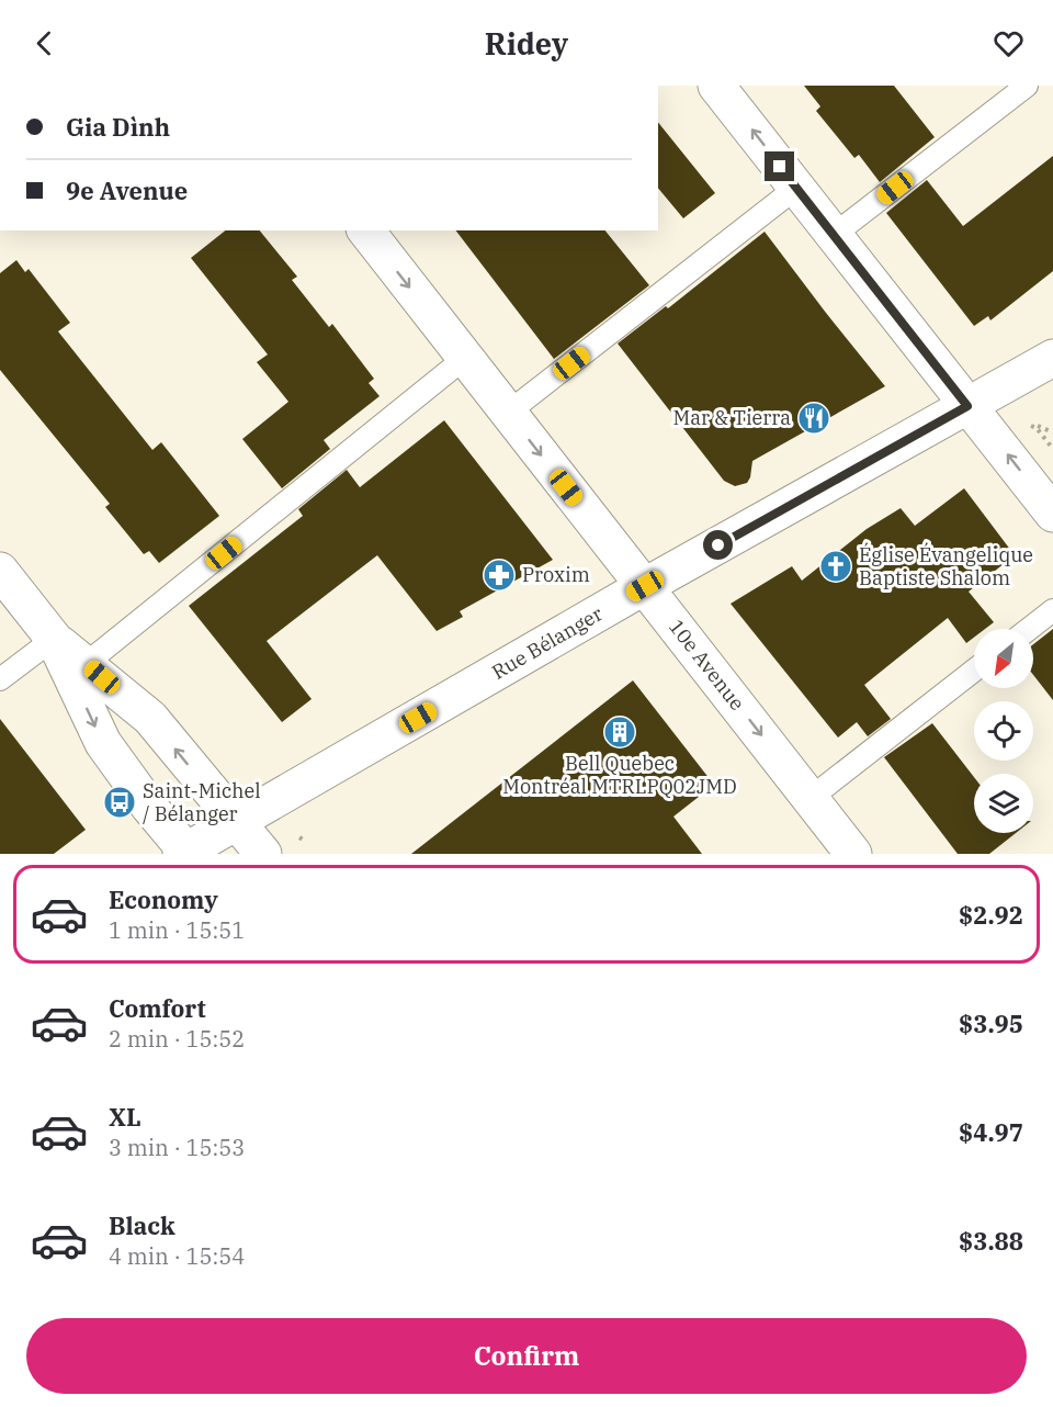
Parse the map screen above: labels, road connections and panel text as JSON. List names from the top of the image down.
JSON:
{
  "streets": {
    "street": ["Rue Bélanger", "10e Avenue"]
  },
  "crossings": [
    ["Rue Bélanger", "10e Avenue"]
  ],
  "one_way": ["10e Avenue"],
  "places": {
    "restaurant": ["Mar & Tierra"],
    "church": ["Église Évangelique Baptiste Shalom"],
    "pharmacy": ["Proxim"],
    "building": ["Bell Quebec Montréal MTRLPQ02JMD"],
    "bus stop": ["Saint-Michel / Bélanger"]
  },
  "north": "bottom left",
  "page": {
    "header": "Ridey",
    "banner": ["Gia Dình", "9e Avenue"],
    "list": [
      {
        "name": "Economy",
        "note": "1 min · 15:51",
        "value": "$2.92"
      },
      {
        "name": "Comfort",
        "note": "2 min · 15:52",
        "value": "$3.95"
      },
      {
        "name": "XL",
        "note": "3 min · 15:53",
        "value": "$4.97"
      },
      {
        "name": "Black",
        "note": "4 min · 15:54",
        "value": "$3.88"
      }
    ],
    "buttons": "Confirm"
  }
}
